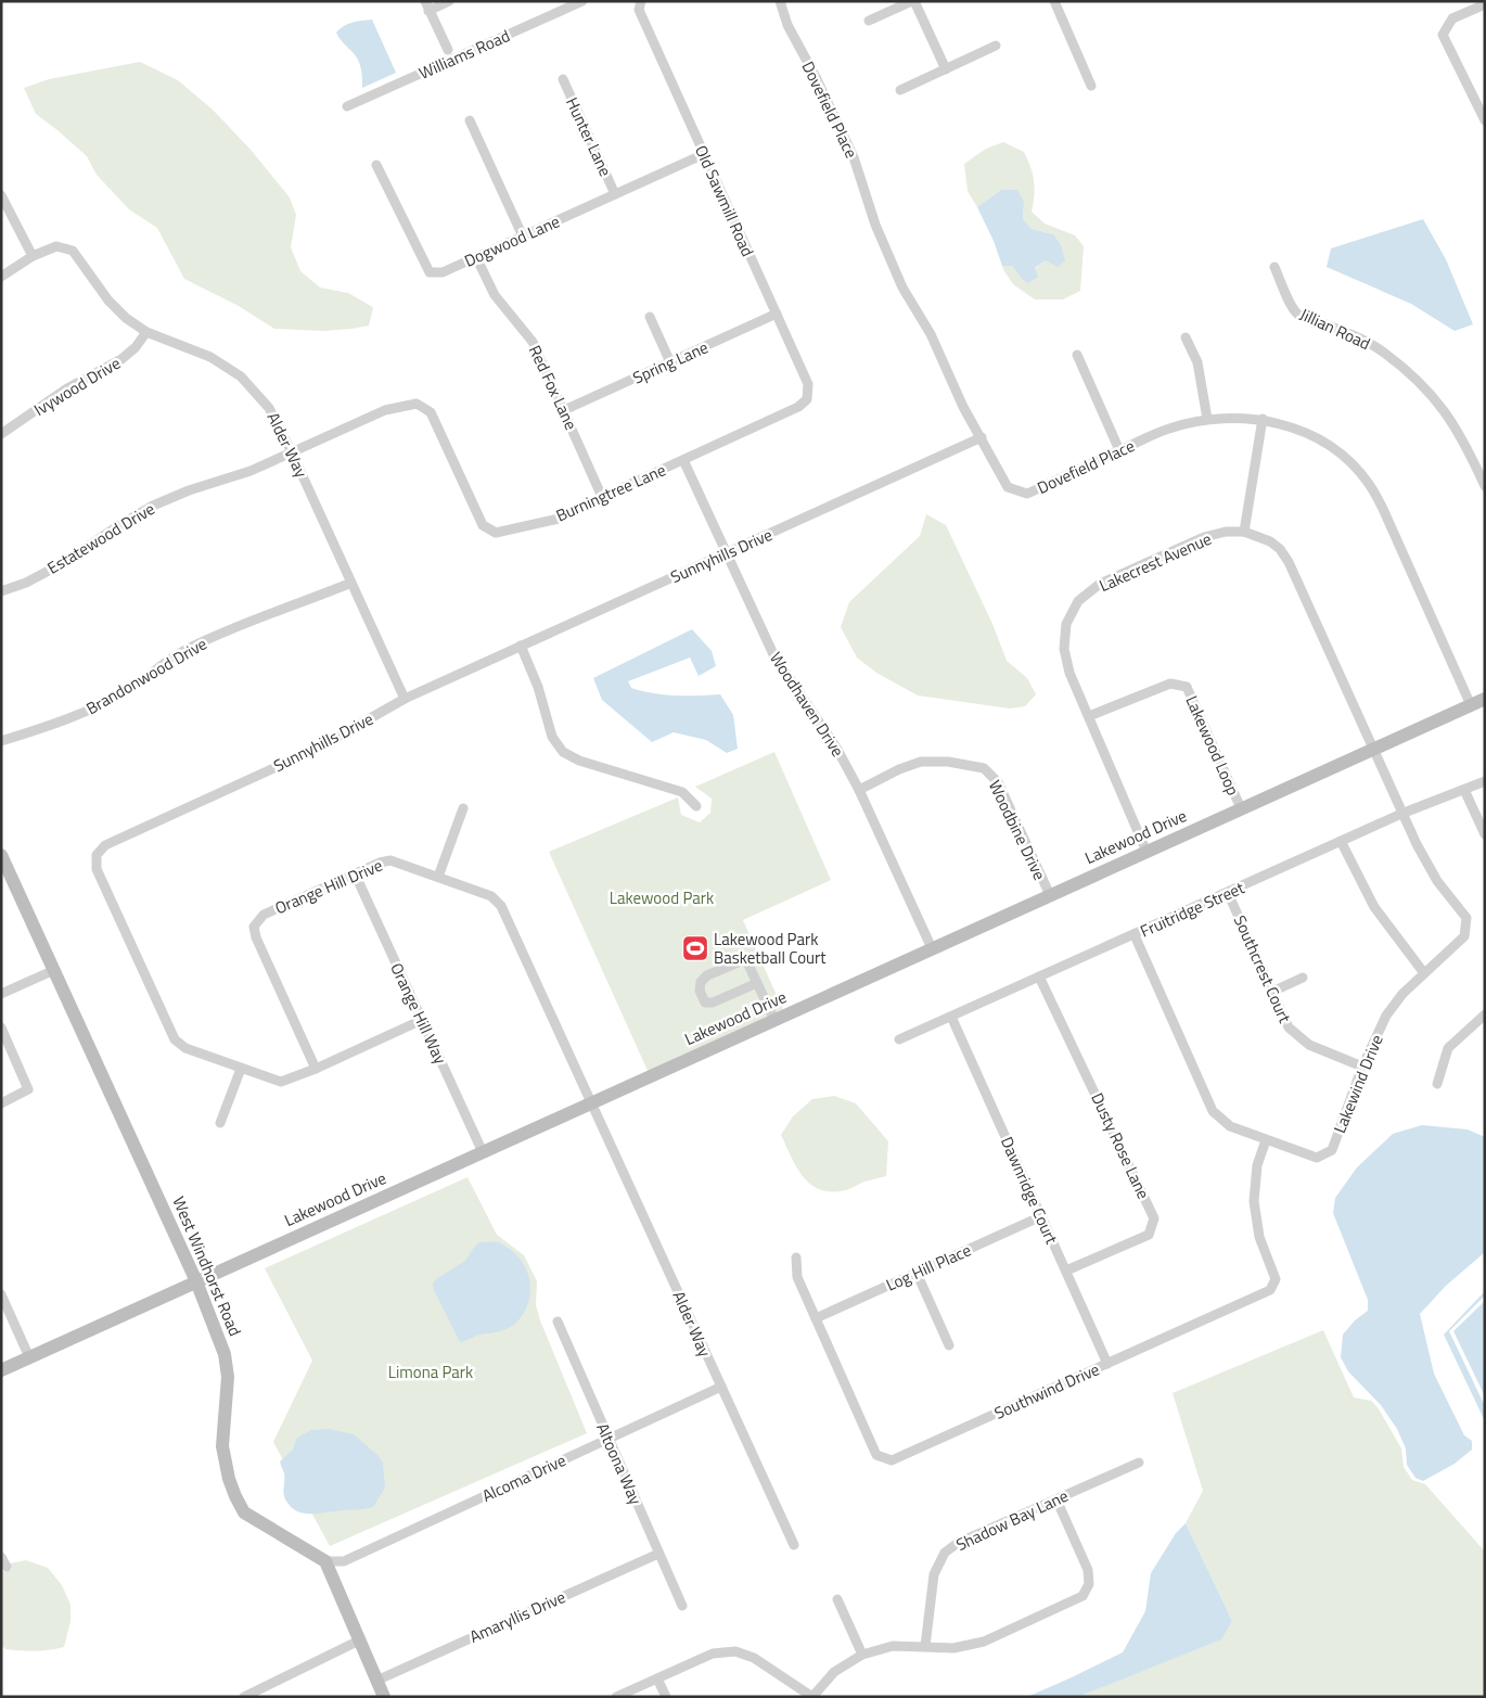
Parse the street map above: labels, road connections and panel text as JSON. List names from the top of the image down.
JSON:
{
  "streets": {
    "street": [
      "Williams Road",
      "Dovefield Place",
      "Hunter Lane",
      "Old Sawmill Road",
      "Dogwood Lane",
      "Jillian Road",
      "Spring Lane",
      "Ivywood Drive",
      "Red Fox Lane",
      "Alder Way",
      "Burningtree Lane",
      "Estatewood Drive",
      "Sunnyhills Drive",
      "Lakecrest Avenue",
      "Brandonwood Drive",
      "Woodhaven Drive",
      "Lakewood Loop",
      "Woodbine Drive",
      "Lakewood Drive",
      "Orange Hill Drive",
      "Fruitridge Street",
      "Southcrest Court",
      "Orange Hill Way",
      "Lakewind Drive",
      "Dusty Rose Lane",
      "Dawnridge Court",
      "West Windhorst Road",
      "Log Hill Place",
      "Southwind Drive",
      "Altoona Way",
      "Alcoma Drive",
      "Shadow Bay Lane",
      "Amaryllis Drive"
    ]
  },
  "crossings": [
    ["Dovefield Place", "Sunnyhills Drive"],
    ["Dovefield Place", "Lakewood Drive"],
    ["Hunter Lane", "Dogwood Lane"],
    ["Old Sawmill Road", "Dogwood Lane"],
    ["Old Sawmill Road", "Spring Lane"],
    ["Old Sawmill Road", "Burningtree Lane"],
    ["Dogwood Lane", "Red Fox Lane"],
    ["Spring Lane", "Red Fox Lane"],
    ["Ivywood Drive", "Alder Way"],
    ["Red Fox Lane", "Burningtree Lane"],
    ["Alder Way", "Burningtree Lane"],
    ["Alder Way", "Estatewood Drive"],
    ["Alder Way", "Sunnyhills Drive"],
    ["Alder Way", "Brandonwood Drive"],
    ["Alder Way", "Lakewood Drive"],
    ["Alder Way", "Orange Hill Drive"],
    ["Alder Way", "Alcoma Drive"],
    ["Burningtree Lane", "Estatewood Drive"],
    ["Burningtree Lane", "Woodhaven Drive"],
    ["Sunnyhills Drive", "Woodhaven Drive"],
    ["Sunnyhills Drive", "Orange Hill Drive"],
    ["Sunnyhills Drive", "Orange Hill Way"],
    ["Lakecrest Avenue", "Lakewood Loop"],
    ["Lakecrest Avenue", "Lakewood Drive"],
    ["Lakecrest Avenue", "Lakewind Drive"],
    ["Woodhaven Drive", "Woodbine Drive"],
    ["Woodhaven Drive", "Lakewood Drive"],
    ["Lakewood Loop", "Lakewood Drive"],
    ["Woodbine Drive", "Lakewood Drive"],
    ["Lakewood Drive", "Orange Hill Drive"],
    ["Lakewood Drive", "Orange Hill Way"],
    ["Lakewood Drive", "Lakewind Drive"],
    ["Lakewood Drive", "West Windhorst Road"],
    ["Orange Hill Drive", "Orange Hill Way"],
    ["Fruitridge Street", "Southcrest Court"],
    ["Fruitridge Street", "Lakewind Drive"],
    ["Fruitridge Street", "Dusty Rose Lane"],
    ["Fruitridge Street", "Dawnridge Court"],
    ["Southcrest Court", "Lakewind Drive"],
    ["Lakewind Drive", "Southwind Drive"],
    ["Dusty Rose Lane", "Dawnridge Court"],
    ["Dawnridge Court", "Log Hill Place"],
    ["Dawnridge Court", "Southwind Drive"],
    ["West Windhorst Road", "Alcoma Drive"],
    ["Log Hill Place", "Southwind Drive"],
    ["Altoona Way", "Alcoma Drive"],
    ["Altoona Way", "Amaryllis Drive"]
  ],
  "parks": ["Lakewood Park", "Limona Park"],
  "places": {
    "sports": ["Lakewood Park Basketball Court"]
  }
}
